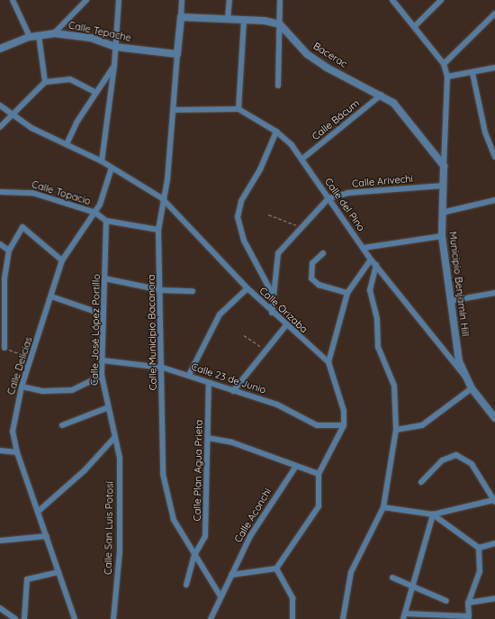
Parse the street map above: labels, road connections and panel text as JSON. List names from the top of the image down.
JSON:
{
  "streets": {
    "street": [
      "Calle Tepache",
      "Bacerac",
      "Calle Bácum",
      "Calle Arivechi",
      "Calle Topacio",
      "Calle del Pino",
      "Municipio Benjamín Hill",
      "Calle Orizaba",
      "Calle José López Portillo",
      "Calle Municipio Bacanora",
      "Calle Delicias",
      "Calle 23 de Junio",
      "Calle Plan Agua Prieta",
      "Calle Aconchi",
      "Calle San Luis Potosí"
    ]
  },
  "crossings": [
    ["Calle Tepache", "Calle Municipio Bacanora"],
    ["Bacerac", "Calle Bácum"],
    ["Bacerac", "Municipio Benjamín Hill"],
    ["Calle Bácum", "Calle del Pino"],
    ["Calle Arivechi", "Calle del Pino"],
    ["Calle Arivechi", "Municipio Benjamín Hill"],
    ["Calle Arivechi", "Calle Orizaba"],
    ["Calle Topacio", "Calle José López Portillo"],
    ["Calle Topacio", "Calle Delicias"],
    ["Calle del Pino", "Municipio Benjamín Hill"],
    ["Calle Orizaba", "Calle Municipio Bacanora"],
    ["Calle Orizaba", "Calle Delicias"],
    ["Calle José López Portillo", "Calle 23 de Junio"],
    ["Calle José López Portillo", "Calle San Luis Potosí"],
    ["Calle Municipio Bacanora", "Calle 23 de Junio"],
    ["Calle Municipio Bacanora", "Calle Plan Agua Prieta"],
    ["Calle 23 de Junio", "Calle Plan Agua Prieta"]
  ]
}
